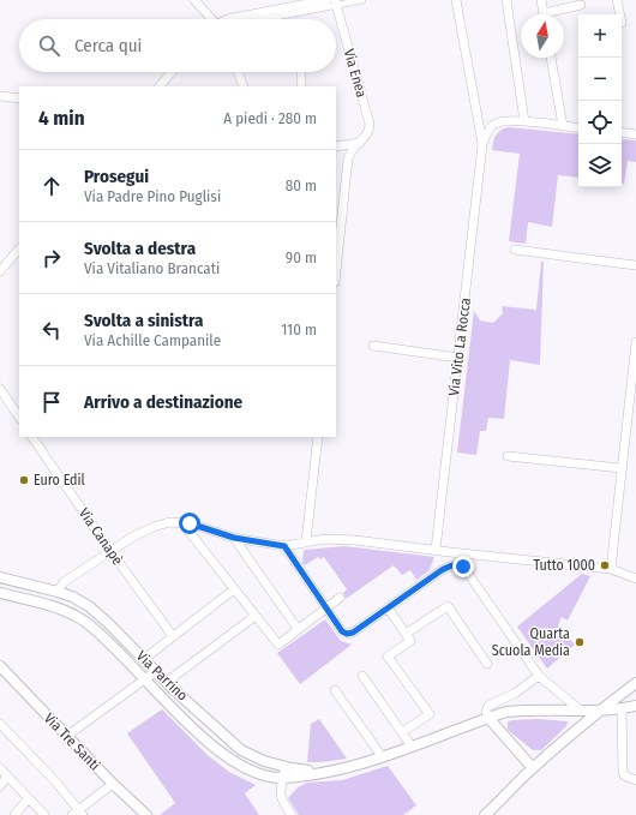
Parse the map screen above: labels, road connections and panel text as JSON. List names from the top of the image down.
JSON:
{
  "streets": {
    "street": [
      "Via Enea",
      "Via Vito La Rocca",
      "Via Canapè",
      "Via Parrino",
      "Via Tre Santi"
    ]
  },
  "places": ["Euro Edil", "Tutto 1000", "Quarta Scuola Media"],
  "north": "top",
  "page": {
    "map_buttons": ["+", "−"],
    "search": "Cerca qui",
    "heading": ["4 min", "A piedi · 280 m"],
    "list": [
      ["Prosegui", "Via Padre Pino Puglisi", "80 m"],
      ["Svolta a destra", "Via Vitaliano Brancati", "90 m"],
      ["Svolta a sinistra", "Via Achille Campanile", "110 m"],
      "Arrivo a destinazione"
    ]
  }
}
